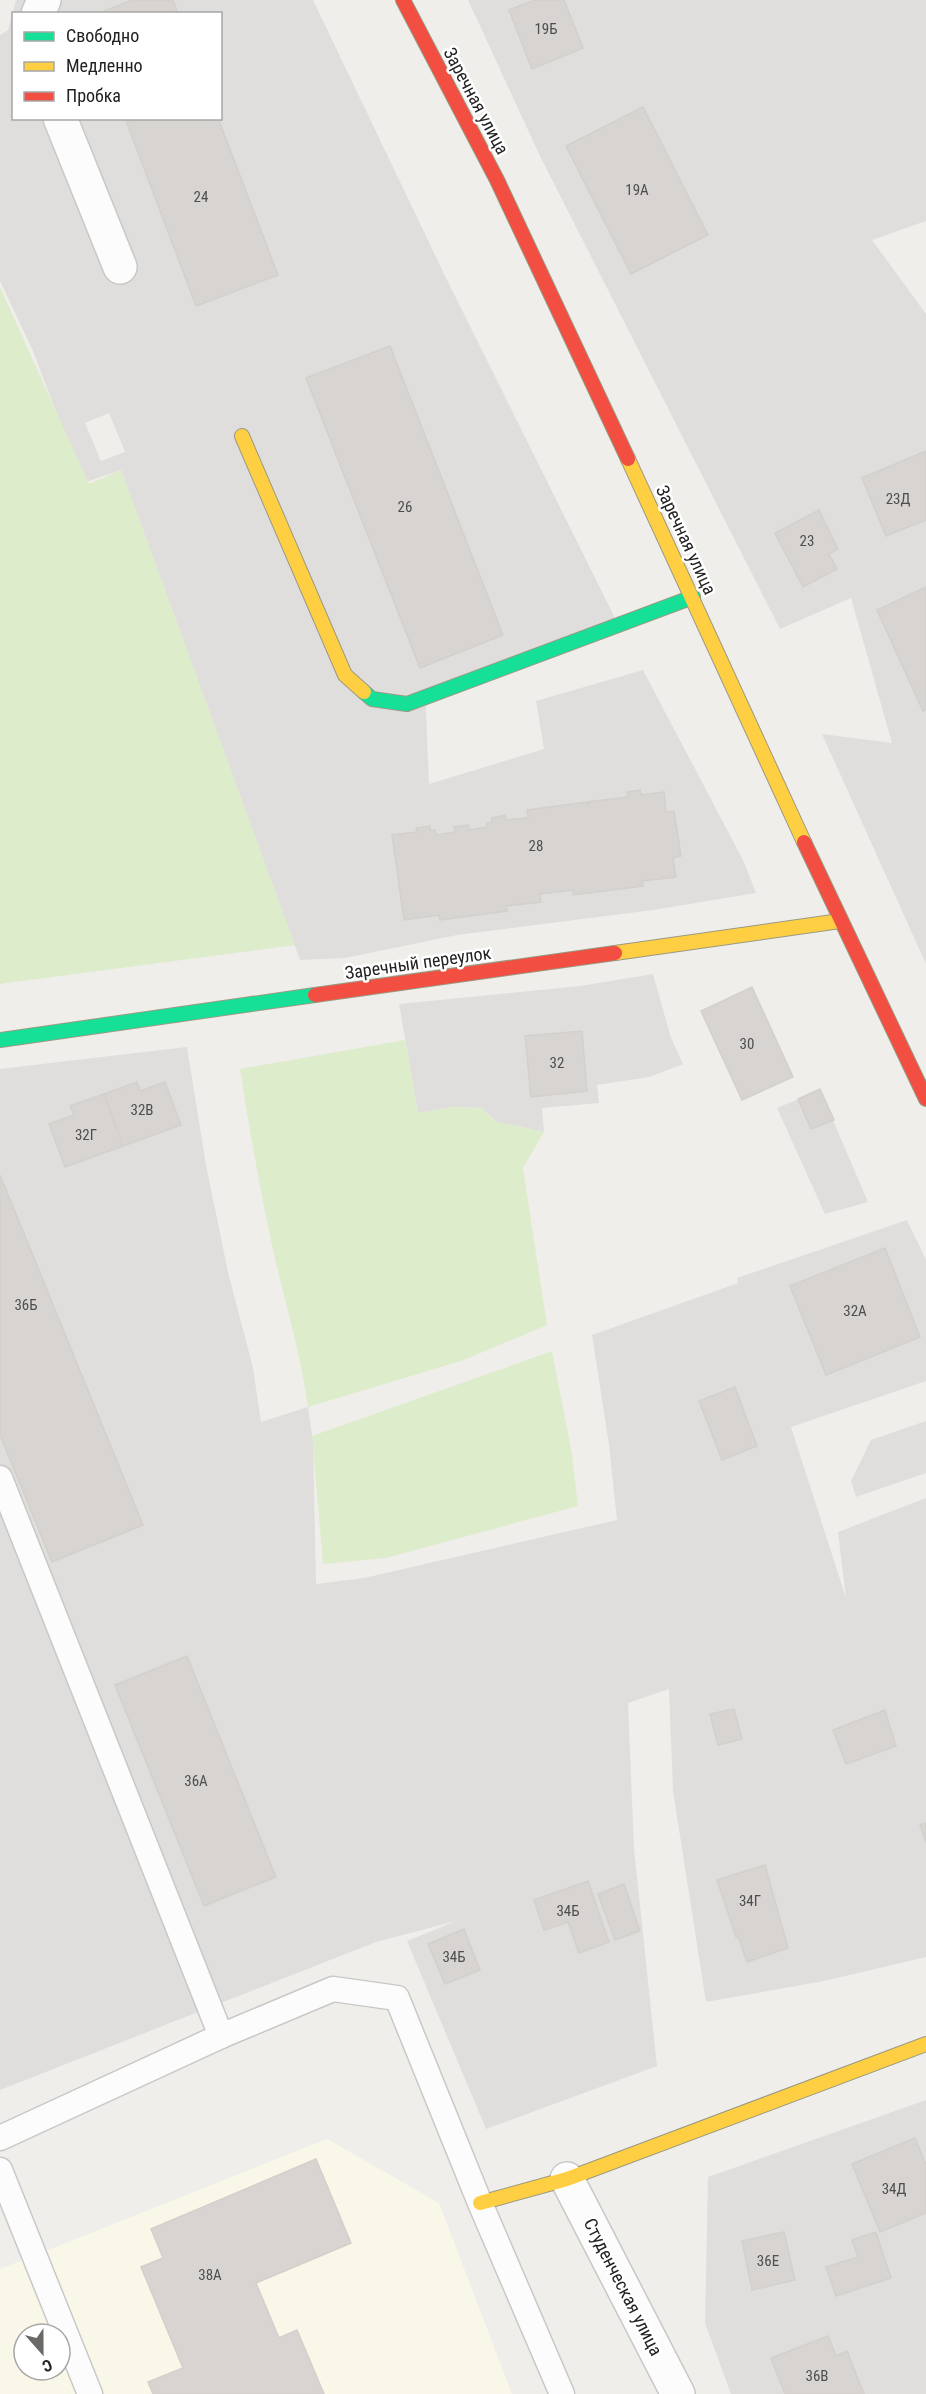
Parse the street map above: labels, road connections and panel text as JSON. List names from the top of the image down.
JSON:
{
  "streets": {
    "street": ["Заречная улица", "Заречный переулок", "Студенческая улица"]
  },
  "crossings": [
    ["Заречная улица", "Заречный переулок"]
  ],
  "house_numbers": [
    "19Б",
    "19А",
    "24",
    "23Д",
    "26",
    "23",
    "28",
    "30",
    "32",
    "32В",
    "32Г",
    "36Б",
    "32А",
    "36А",
    "34Г",
    "34Б",
    "34Б",
    "34Д",
    "36Е",
    "38А",
    "36В"
  ],
  "legend": ["Свободно", "Медленно", "Пробка"],
  "north": "bottom"
}
